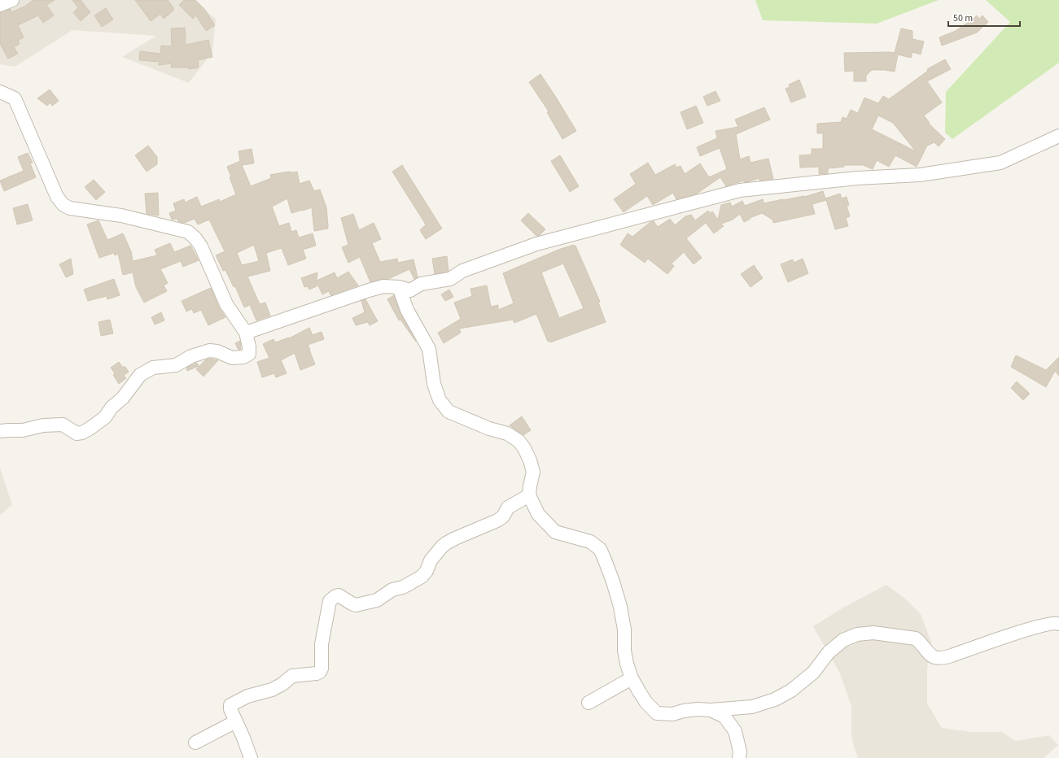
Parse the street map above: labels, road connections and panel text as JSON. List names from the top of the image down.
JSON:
{
  "scale_bar": "50 m"
}
